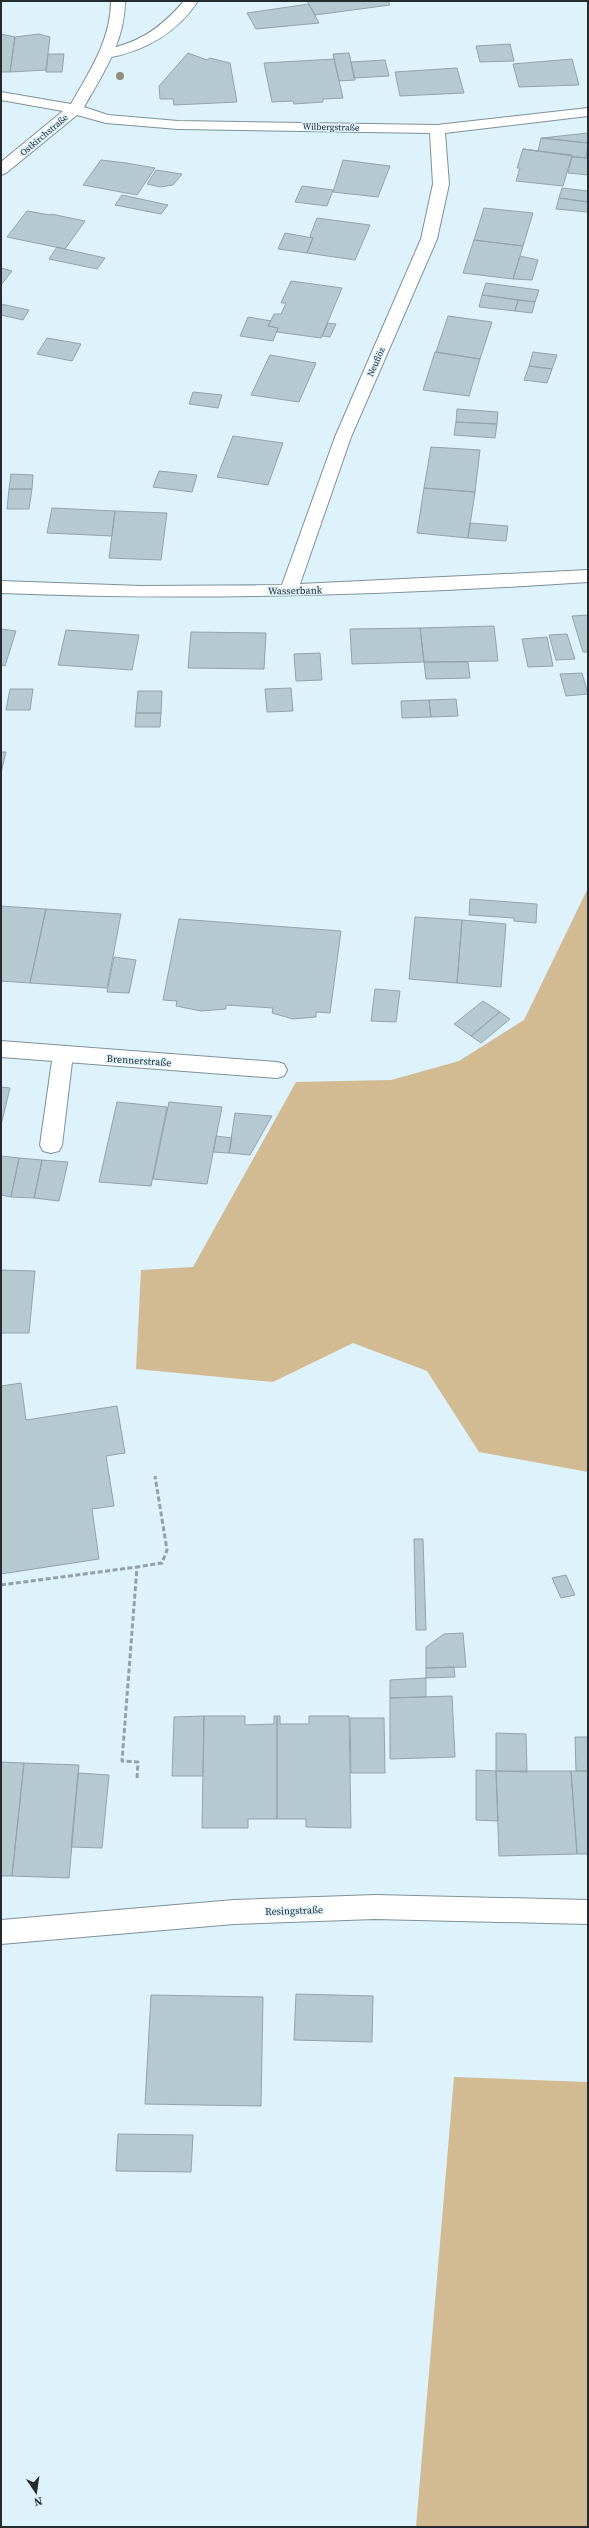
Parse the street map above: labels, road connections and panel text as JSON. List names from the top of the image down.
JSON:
{
  "streets": {
    "street": [
      "Wilbergstraße",
      "Ostkirchstraße",
      "Neuflöz",
      "Wasserbank",
      "Brennerstraße",
      "Resingstraße"
    ]
  },
  "crossings": [
    ["Wilbergstraße", "Ostkirchstraße"],
    ["Wilbergstraße", "Neuflöz"],
    ["Neuflöz", "Wasserbank"]
  ],
  "north": "bottom"
}
